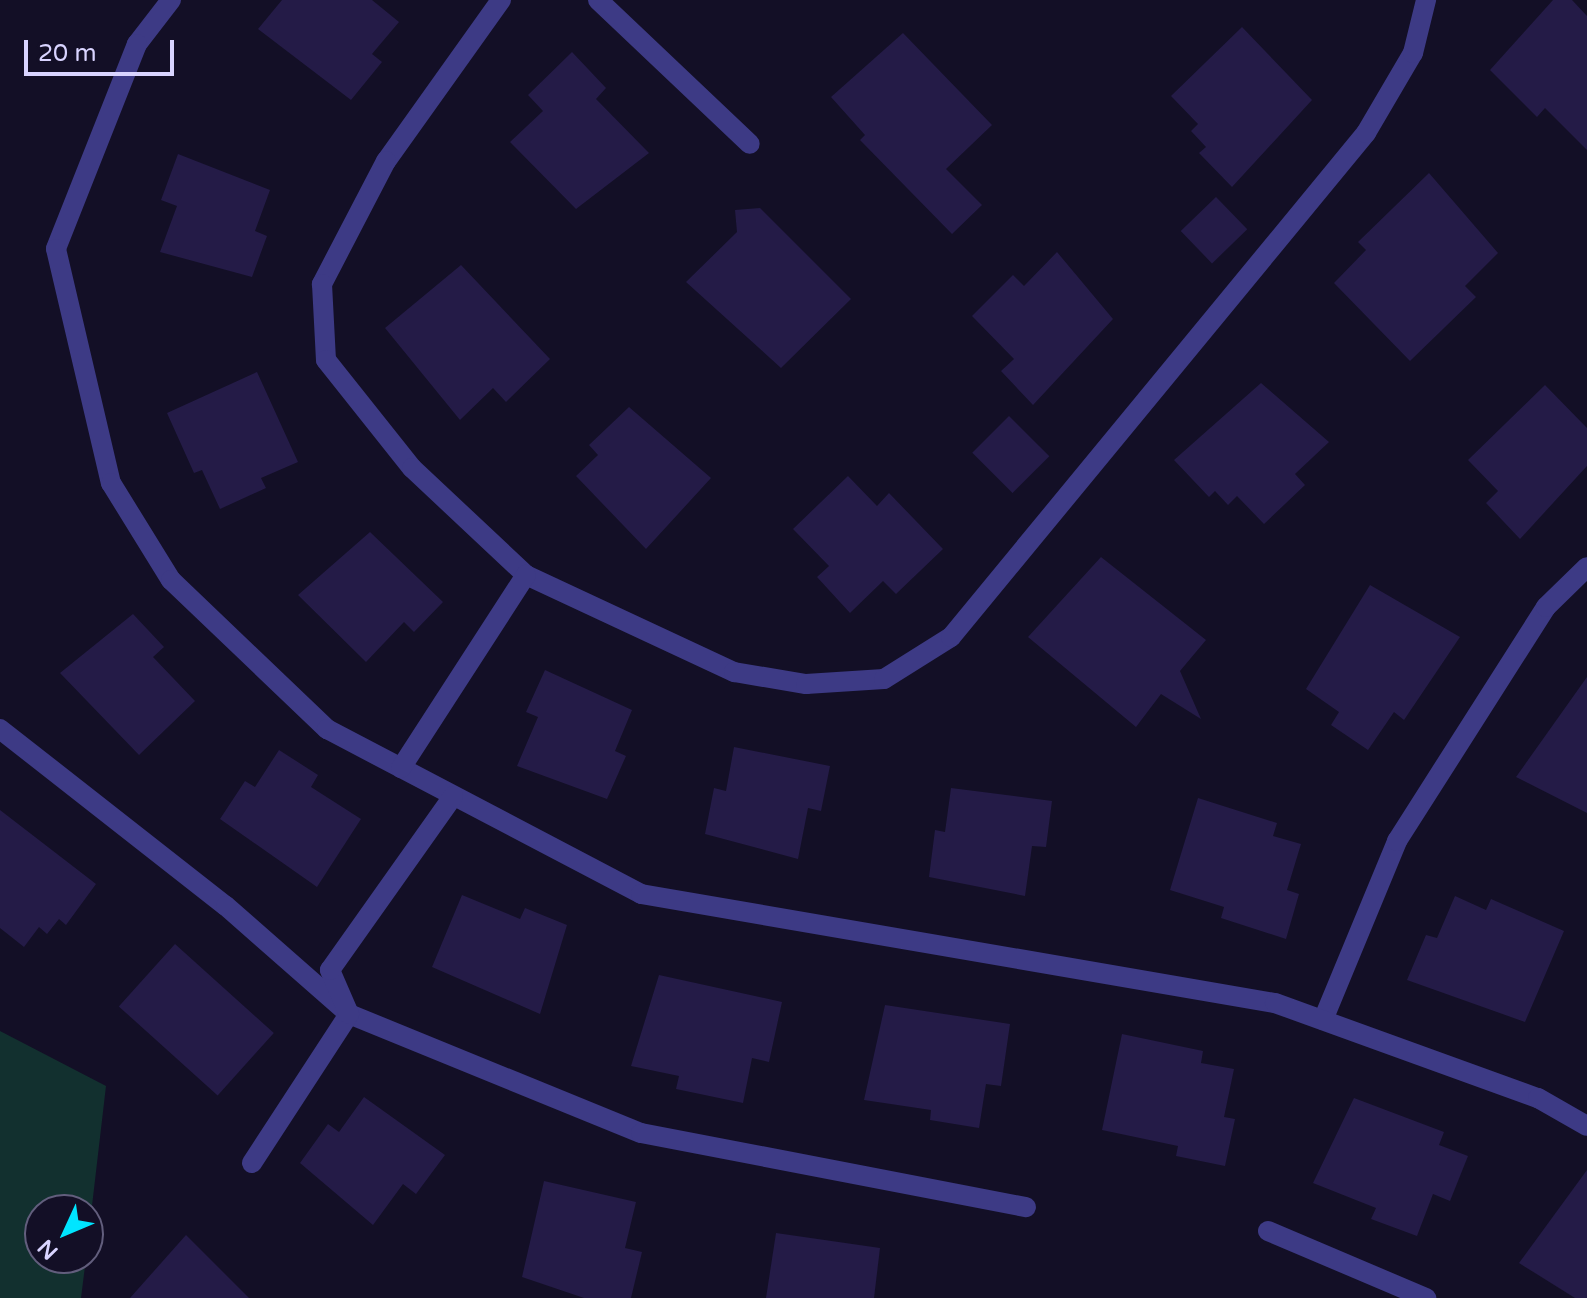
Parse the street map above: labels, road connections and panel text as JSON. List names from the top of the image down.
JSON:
{
  "scale_bar": "20 m",
  "north": "bottom left"
}
